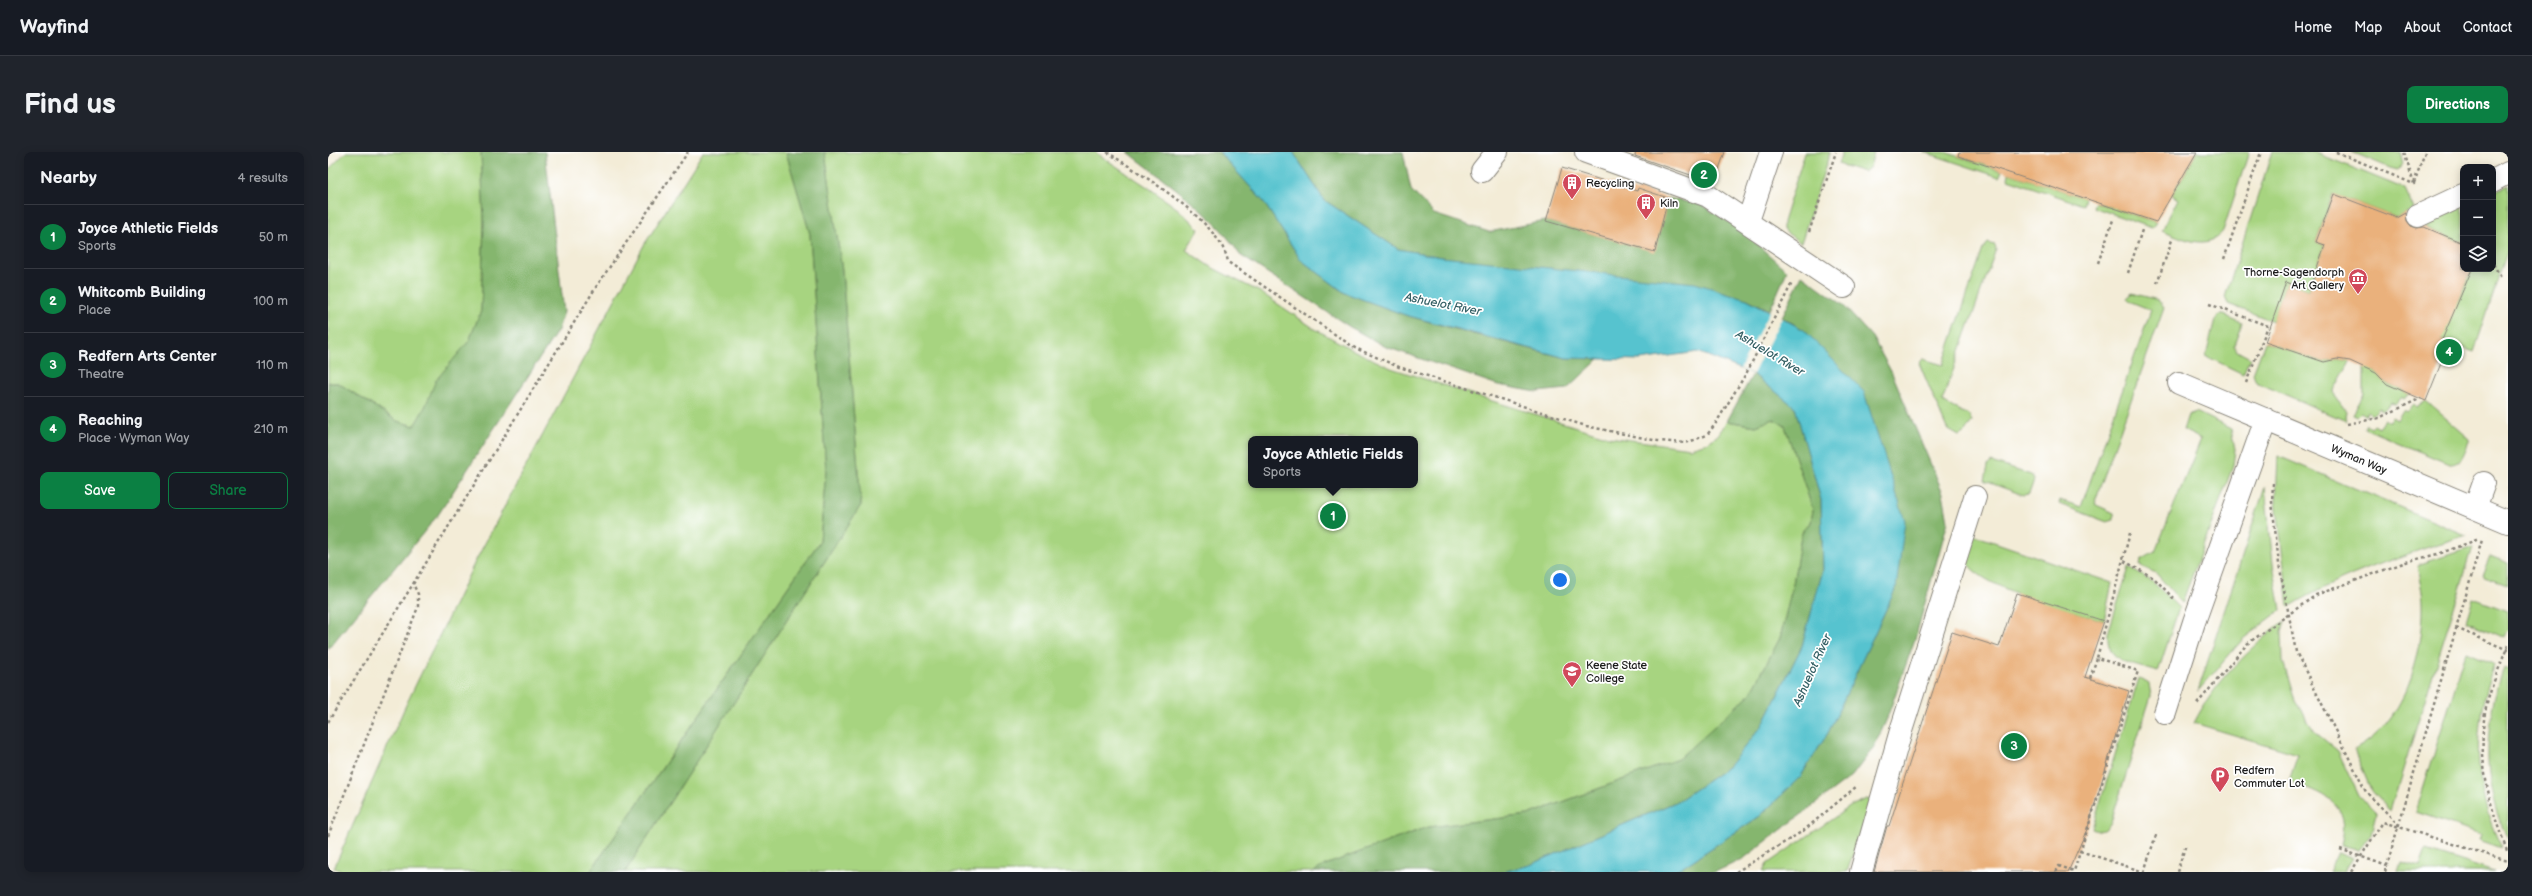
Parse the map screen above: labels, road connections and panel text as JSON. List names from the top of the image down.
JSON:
{
  "streets": {
    "street": ["Wyman Way"]
  },
  "water": ["Ashuelot River"],
  "places": {
    "building": ["Recycling", "Kiln"],
    "museum": ["Thorne-Sagendorph Art Gallery"],
    "school or university": ["Keene State College"],
    "parking": ["Redfern Commuter Lot"]
  },
  "page": {
    "header": "Wayfind",
    "nav": [
      "Home",
      "Map",
      "About",
      "Contact"
    ],
    "buttons": [
      "Directions",
      ["Save", "Share"]
    ],
    "title": "Find us",
    "heading": ["Nearby", "4 results"],
    "pins": [
      "2",
      "4",
      "1",
      "3"
    ],
    "map_buttons": ["+", "−"],
    "list": [
      {
        "mark": "1",
        "name": "Joyce Athletic Fields",
        "note": "Sports",
        "value": "50 m"
      },
      {
        "mark": "2",
        "name": "Whitcomb Building",
        "note": "Place",
        "value": "100 m"
      },
      {
        "mark": "3",
        "name": "Redfern Arts Center",
        "note": "Theatre",
        "value": "110 m"
      },
      {
        "mark": "4",
        "name": "Reaching",
        "note": "Place · Wyman Way",
        "value": "210 m"
      }
    ],
    "popup": ["Joyce Athletic Fields", "Sports"]
  }
}
